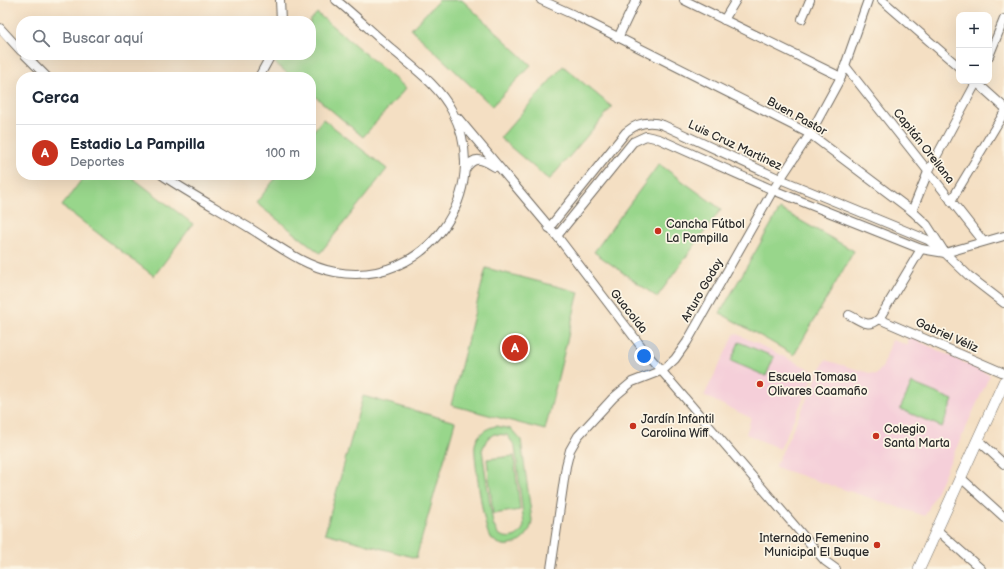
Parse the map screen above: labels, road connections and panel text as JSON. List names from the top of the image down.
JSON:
{
  "streets": {
    "street": [
      "Buen Pastor",
      "Luis Cruz Martínez",
      "Capitán Orellana",
      "Arturo Godoy",
      "Guacolda",
      "Gabriel Véliz"
    ]
  },
  "crossings": [
    ["Buen Pastor", "Luis Cruz Martínez"],
    ["Buen Pastor", "Arturo Godoy"],
    ["Luis Cruz Martínez", "Capitán Orellana"],
    ["Luis Cruz Martínez", "Arturo Godoy"],
    ["Luis Cruz Martínez", "Guacolda"],
    ["Capitán Orellana", "Arturo Godoy"],
    ["Arturo Godoy", "Guacolda"]
  ],
  "places": [
    "Cancha Fútbol La Pampilla",
    "Escuela Tomasa Olivares Caamaño",
    "Jardín Infantil Carolina Wiff",
    "Colegio Santa Marta",
    "Internado Femenino Municipal El Buque"
  ],
  "page": {
    "map_buttons": ["+", "−"],
    "search": "Buscar aquí",
    "heading": "Cerca",
    "list": [
      {
        "mark": "A",
        "name": "Estadio La Pampilla",
        "note": "Deportes",
        "value": "100 m"
      }
    ],
    "pins": "A"
  }
}
